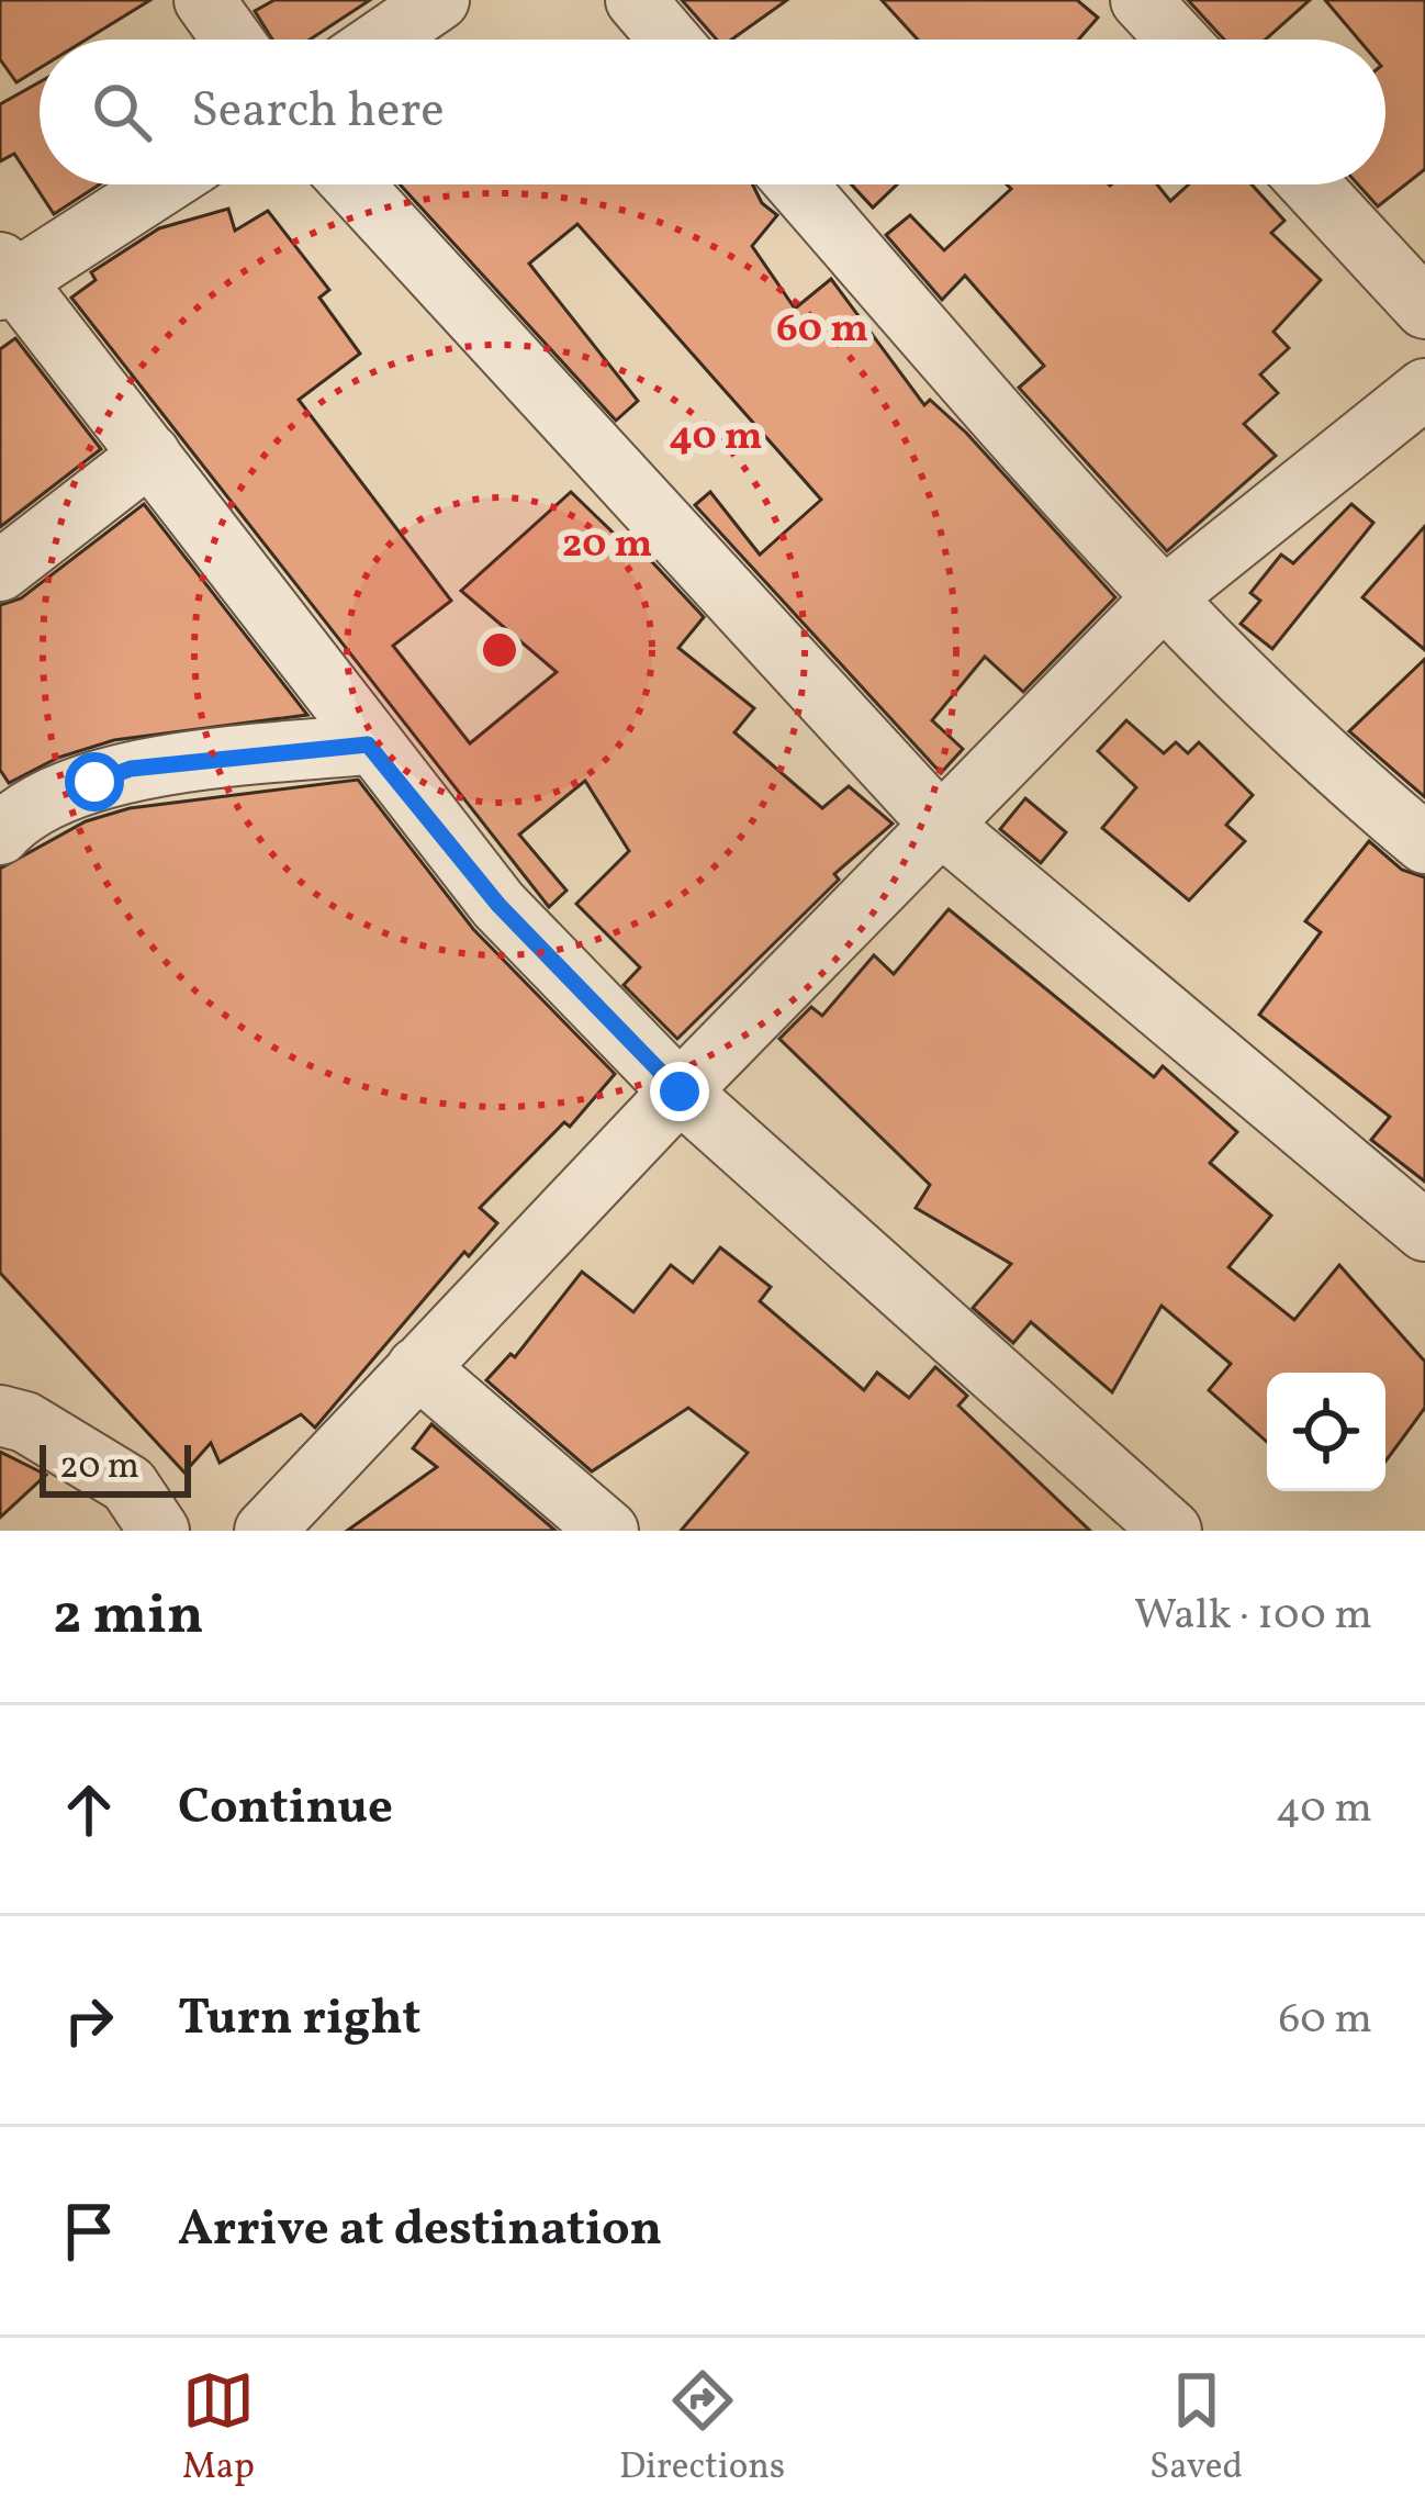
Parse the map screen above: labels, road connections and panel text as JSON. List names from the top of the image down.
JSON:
{
  "scale_bar": "20 m",
  "page": {
    "search": "Search here",
    "scale": "20 m",
    "heading": ["2 min", "Walk · 100 m"],
    "list": [
      ["Continue", "40 m"],
      ["Turn right", "60 m"],
      "Arrive at destination"
    ],
    "nav": ["Map", "Directions", "Saved"]
  },
  "rings": ["60 m", "40 m", "20 m"]
}
